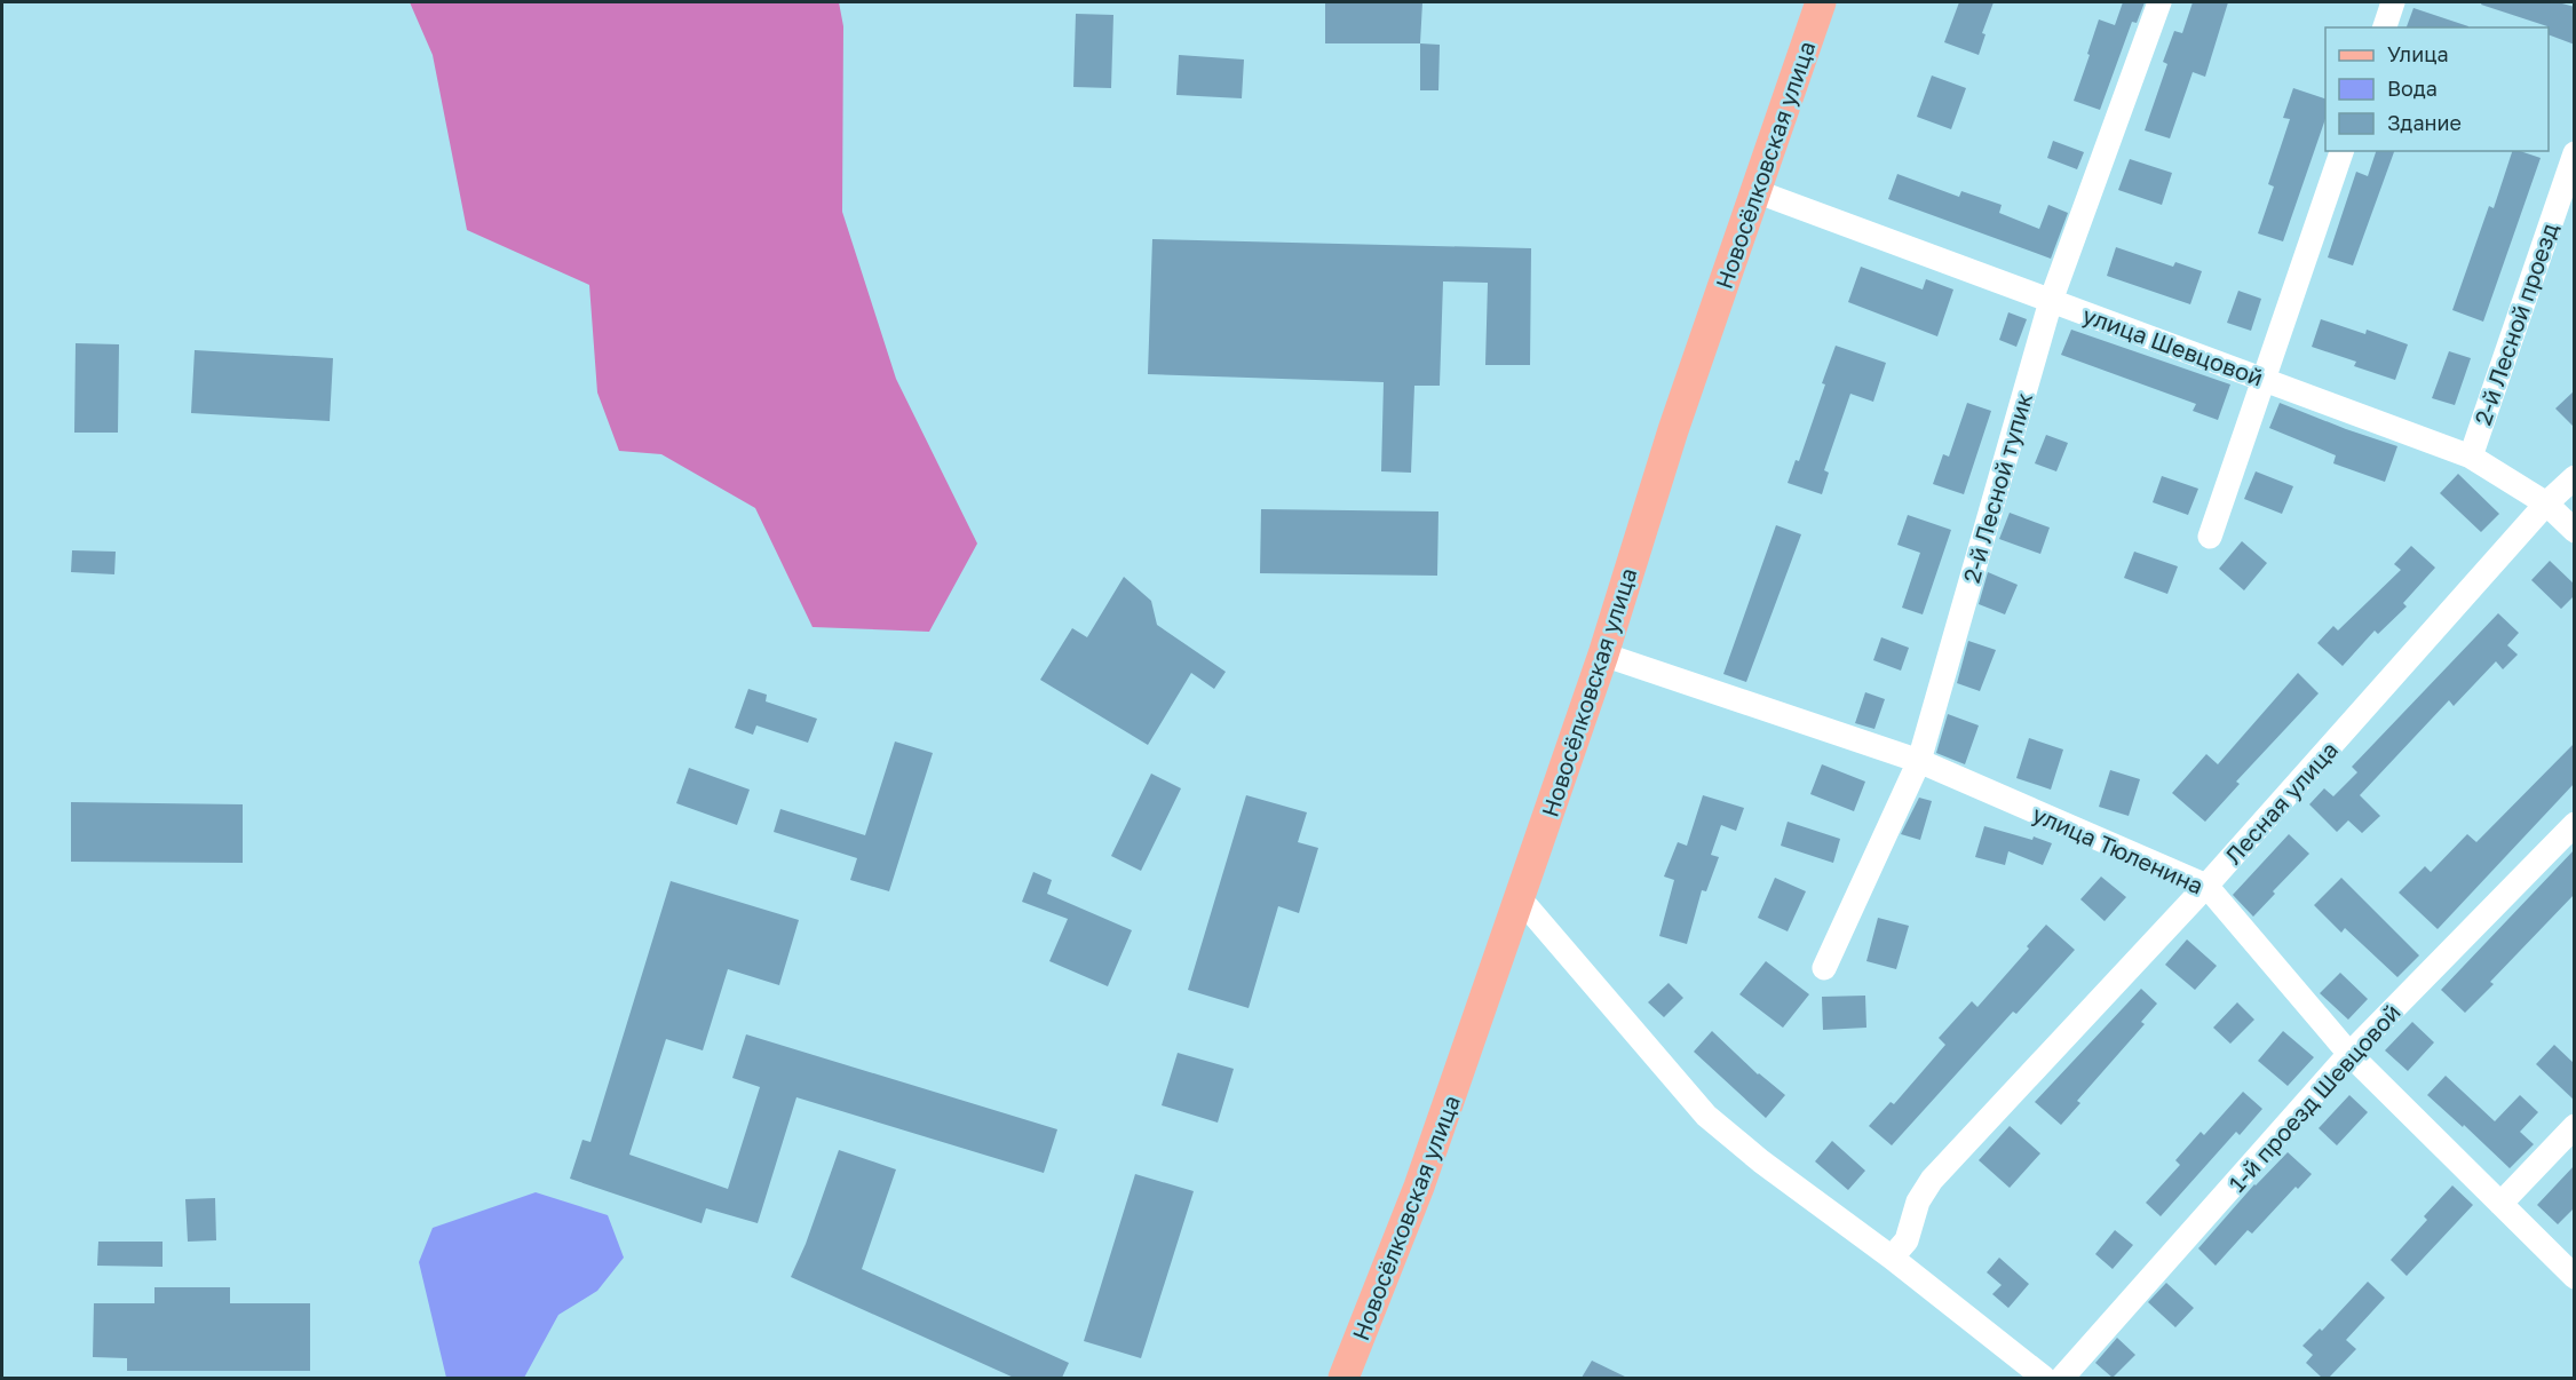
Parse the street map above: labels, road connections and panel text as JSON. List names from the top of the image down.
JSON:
{
  "streets": {
    "main road": ["Новосёлковская улица"],
    "street": [
      "2-й Лесной проезд",
      "улица Шевцовой",
      "2-й Лесной тупик",
      "Лесная улица",
      "улица Тюленина",
      "1-й проезд Шевцовой"
    ]
  },
  "crossings": [
    ["Новосёлковская улица", "улица Шевцовой"],
    ["Новосёлковская улица", "улица Тюленина"],
    ["2-й Лесной проезд", "улица Шевцовой"],
    ["улица Шевцовой", "2-й Лесной тупик"],
    ["улица Шевцовой", "Лесная улица"],
    ["2-й Лесной тупик", "улица Тюленина"],
    ["Лесная улица", "улица Тюленина"],
    ["улица Тюленина", "1-й проезд Шевцовой"]
  ],
  "legend": ["Улица", "Вода", "Здание"]
}
